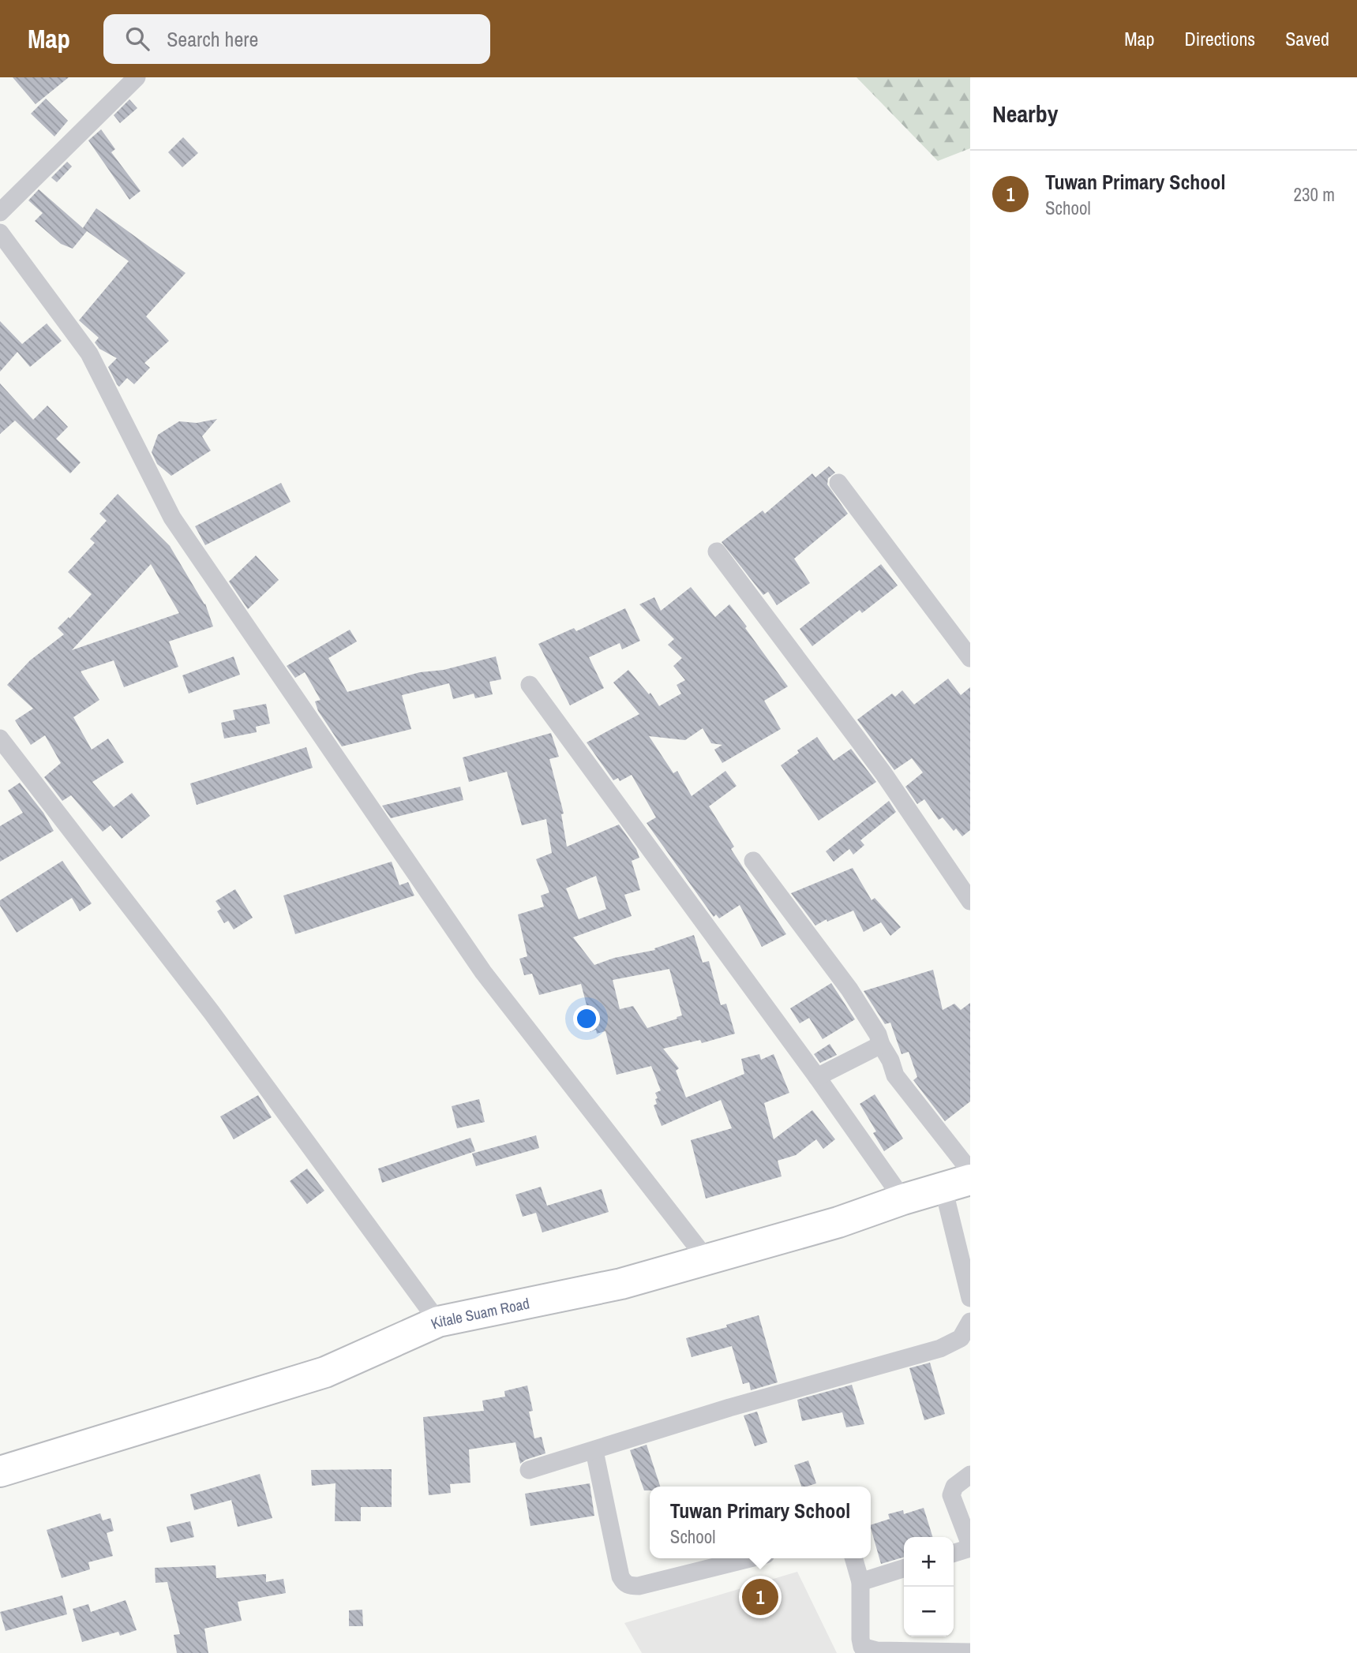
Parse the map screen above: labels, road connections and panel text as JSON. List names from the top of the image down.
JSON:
{
  "streets": {
    "highway": ["Kitale Suam Road"]
  },
  "page": {
    "header": "Map",
    "search": "Search here",
    "nav": ["Map", "Directions", "Saved"],
    "heading": "Nearby",
    "list": [
      {
        "mark": "1",
        "name": "Tuwan Primary School",
        "note": "School",
        "value": "230 m"
      }
    ],
    "popup": ["Tuwan Primary School", "School"],
    "map_buttons": ["+", "−"],
    "pins": "1"
  }
}
